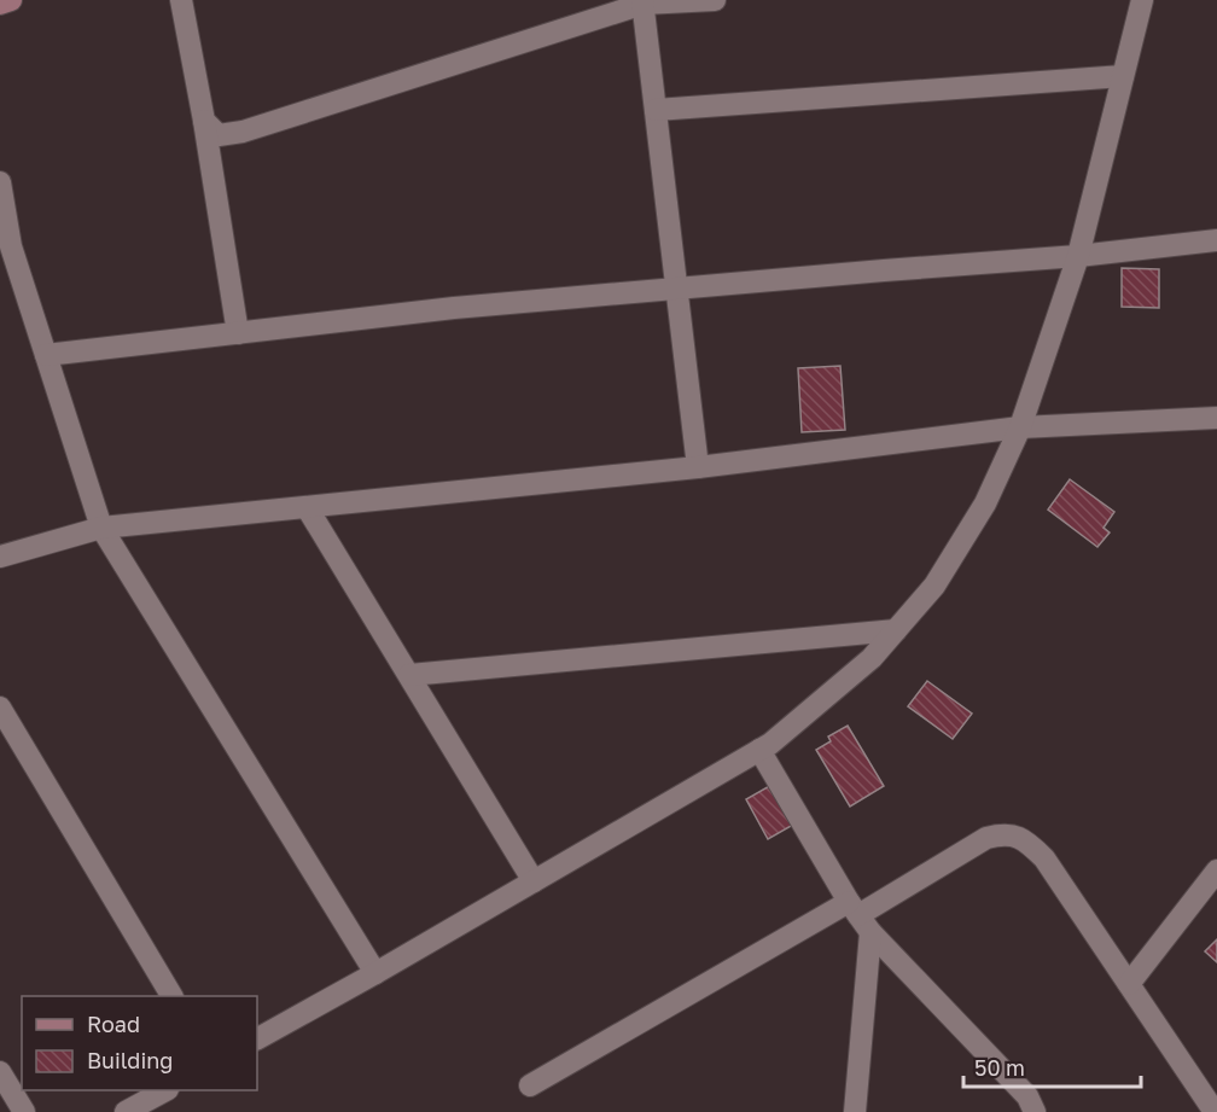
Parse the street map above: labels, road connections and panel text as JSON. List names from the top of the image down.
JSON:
{
  "legend": ["Road", "Building"],
  "scale_bar": "50 m"
}
